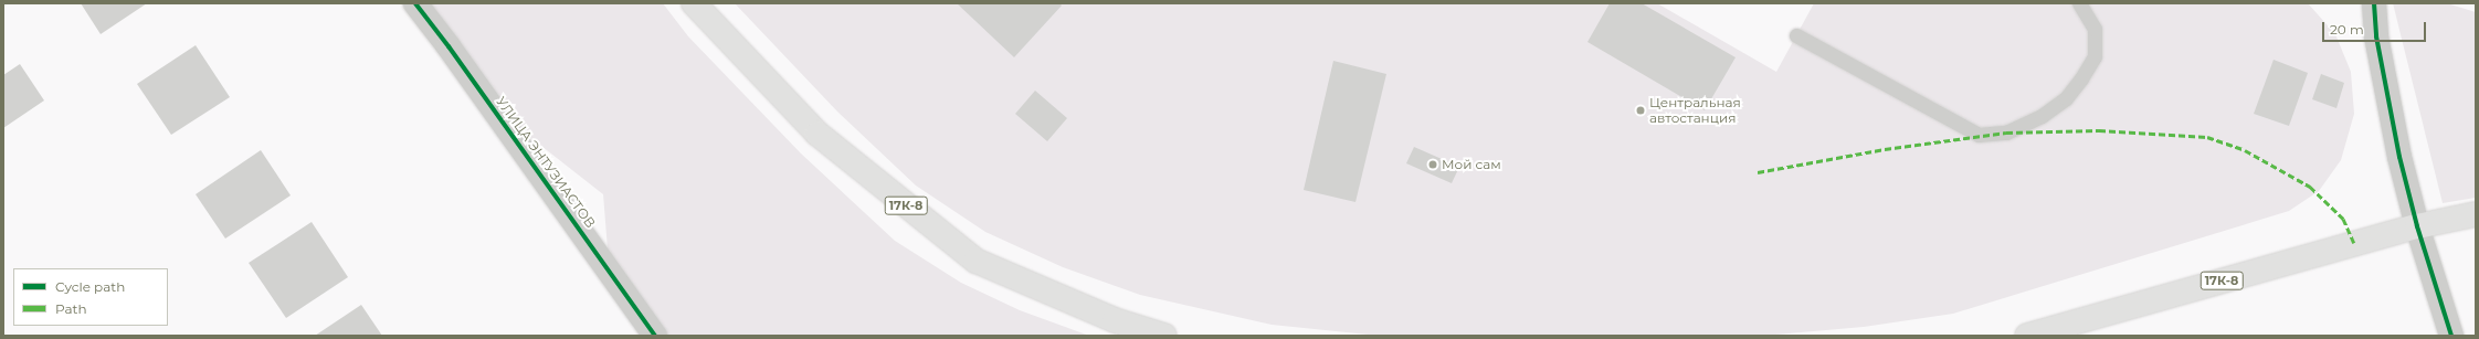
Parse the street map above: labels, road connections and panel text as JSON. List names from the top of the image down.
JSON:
{
  "streets": {
    "main road": ["17К-8"],
    "street": ["УЛИЦА ЭНТУЗИАСТОВ"]
  },
  "places": ["Центральная автостанция", "Мой сам"],
  "legend": ["Cycle path", "Path"],
  "scale_bar": "20 m"
}
